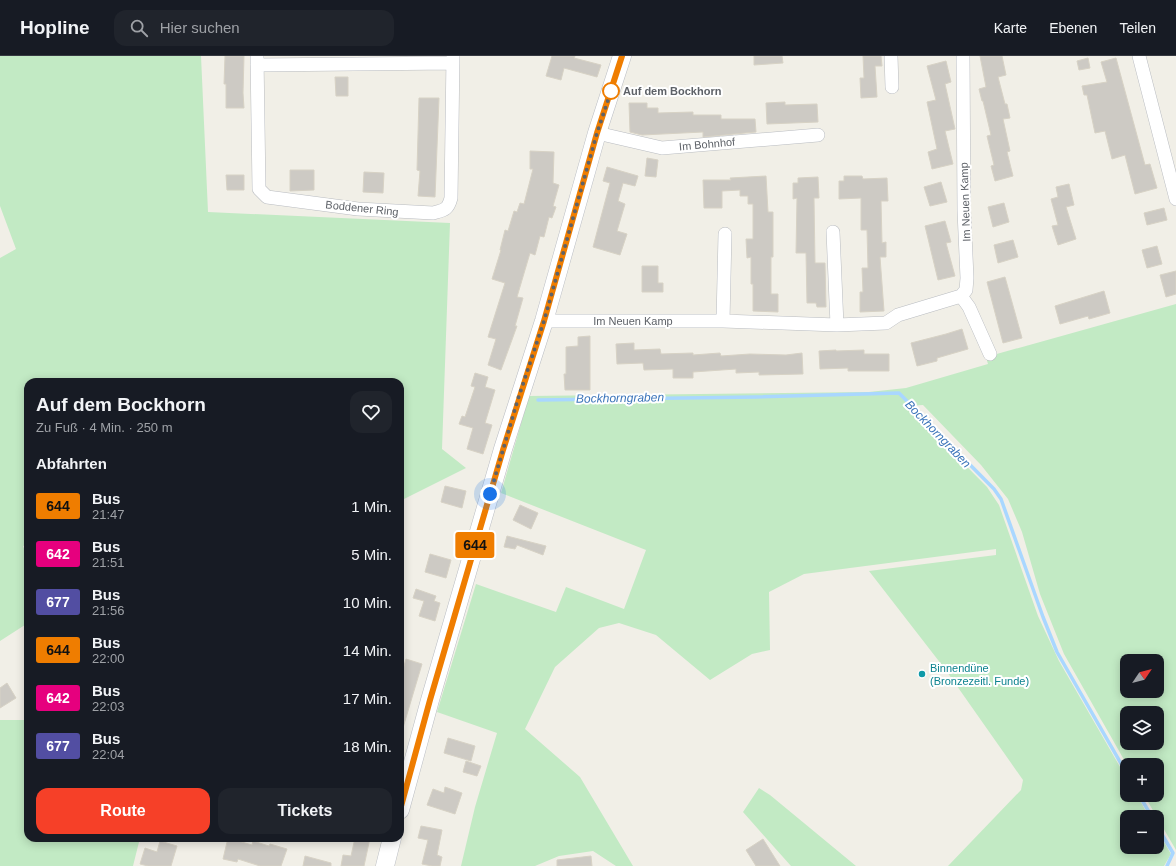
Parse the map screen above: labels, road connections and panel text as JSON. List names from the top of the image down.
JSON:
{
  "streets": {
    "street": ["Im Bohnhof", "Im Neuen Kamp", "Boddener Ring"]
  },
  "water": ["Bockhorngraben"],
  "places": ["Auf dem Bockhorn", "Binnendüne (Bronzezeitl. Funde)"],
  "lines": ["bus line 644"],
  "north": "top right",
  "page": {
    "header": "Hopline",
    "search": "Hier suchen",
    "nav": ["Karte", "Ebenen", "Teilen"],
    "on_map": "644",
    "heading": [
      ["Auf dem Bockhorn", "Zu Fuß · 4 Min. · 250 m"],
      "Abfahrten"
    ],
    "list": [
      {
        "mark": "644",
        "name": "Bus",
        "note": "21:47",
        "value": "1 Min."
      },
      {
        "mark": "642",
        "name": "Bus",
        "note": "21:51",
        "value": "5 Min."
      },
      {
        "mark": "677",
        "name": "Bus",
        "note": "21:56",
        "value": "10 Min."
      },
      {
        "mark": "644",
        "name": "Bus",
        "note": "22:00",
        "value": "14 Min."
      },
      {
        "mark": "642",
        "name": "Bus",
        "note": "22:03",
        "value": "17 Min."
      },
      {
        "mark": "677",
        "name": "Bus",
        "note": "22:04",
        "value": "18 Min."
      }
    ],
    "map_buttons": ["+", "−"],
    "buttons": ["Route", "Tickets"]
  }
}
